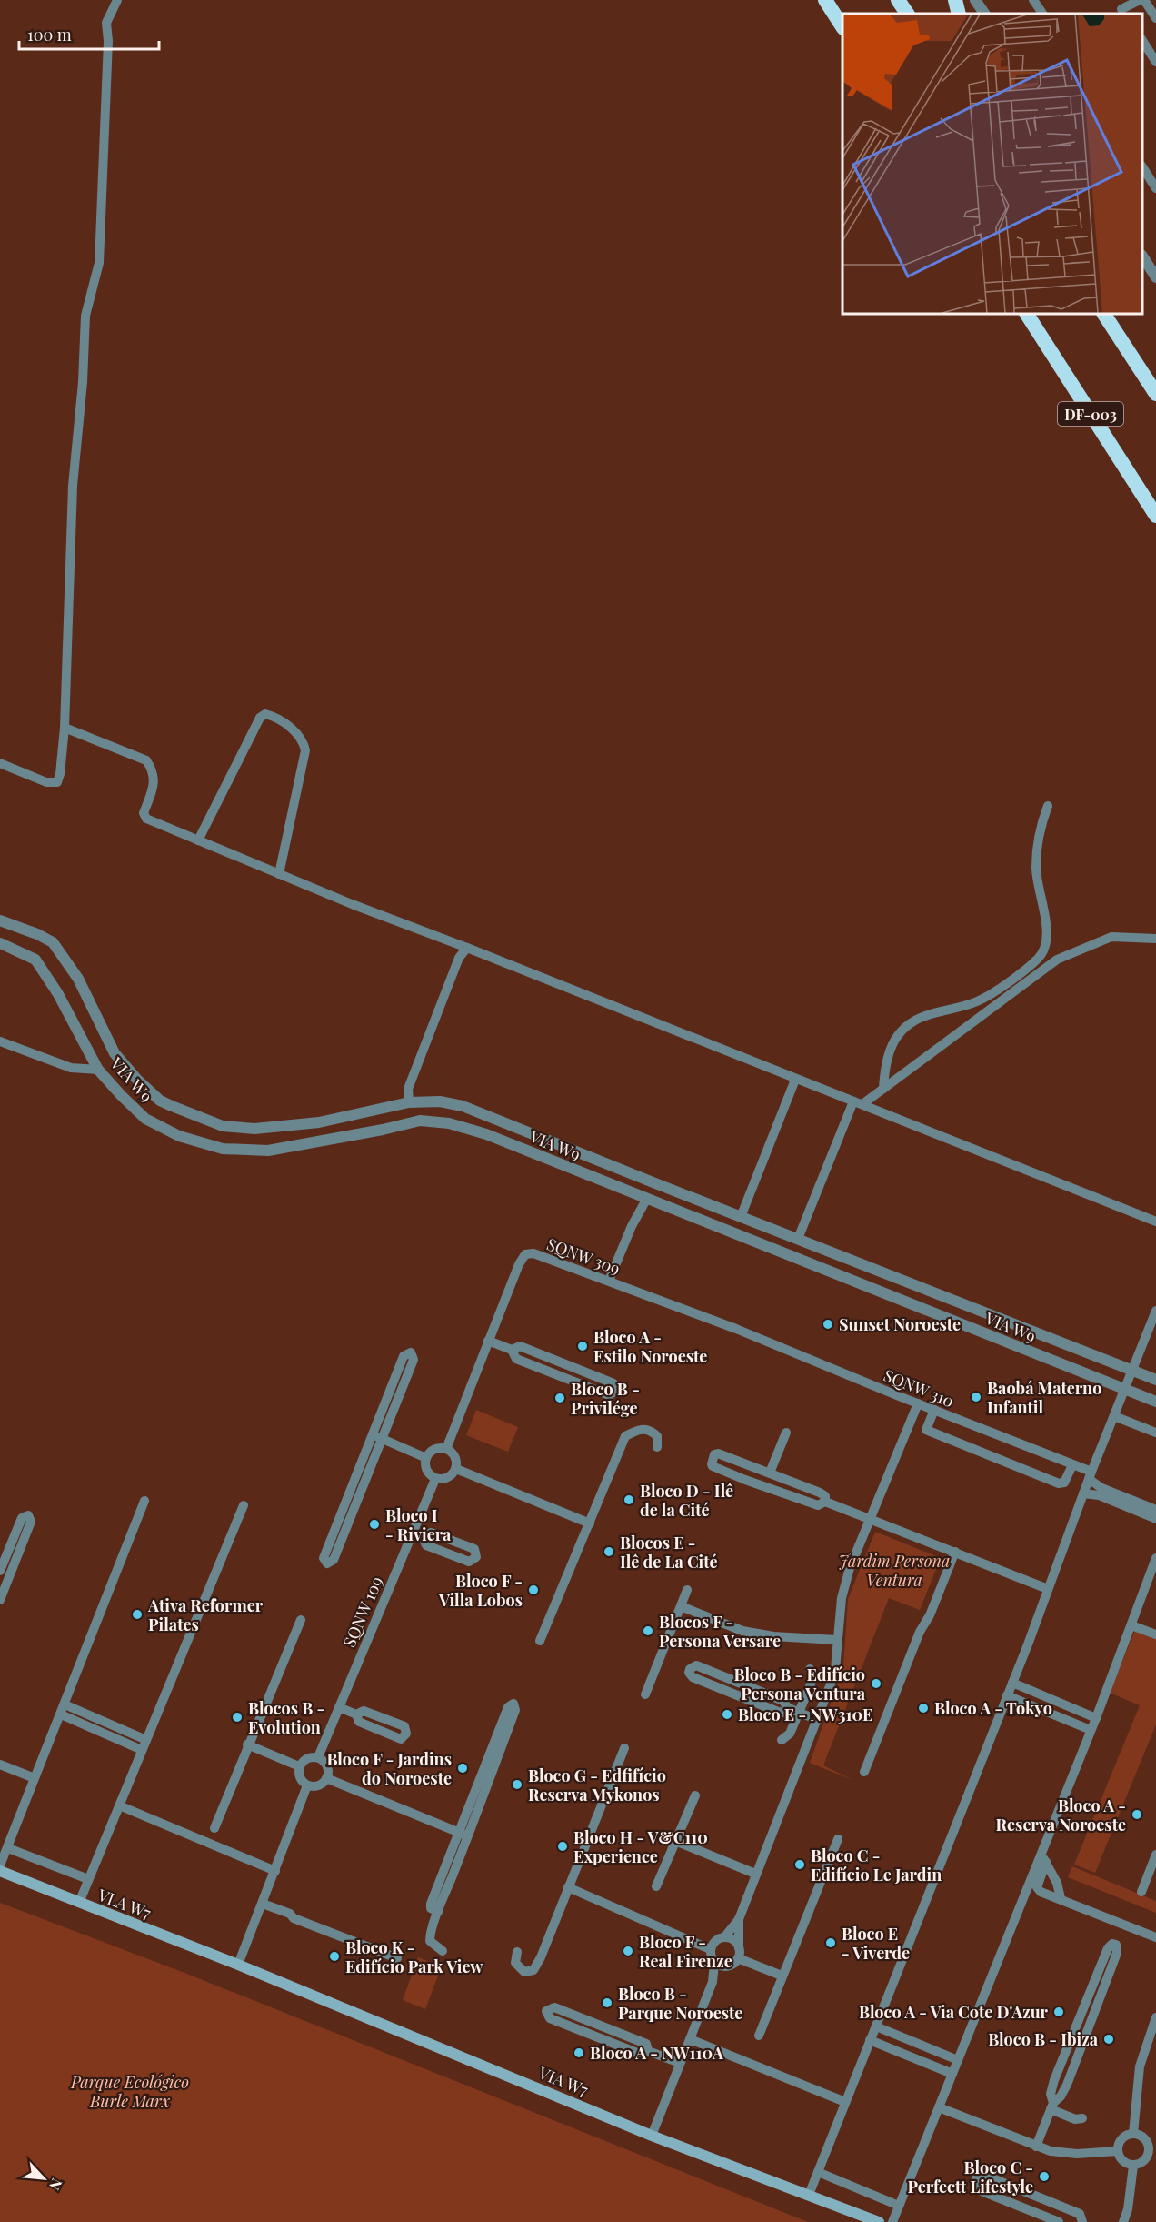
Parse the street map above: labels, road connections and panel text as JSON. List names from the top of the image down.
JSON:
{
  "streets": {
    "highway": ["DF-003"],
    "main road": ["VLA W7", "VIA W7"],
    "street": [
      "VIA W9",
      "SQNW 309",
      "SQNW 310",
      "SQNW 109"
    ]
  },
  "crossings": [
    ["SQNW 309", "SQNW 310"],
    ["SQNW 309", "SQNW 109"],
    ["VLA W7", "VIA W7"]
  ],
  "parks": ["Jardim Persona Ventura", "Parque Ecológico Burle Marx"],
  "places": [
    "Sunset Noroeste",
    "Bloco A - Estilo Noroeste",
    "Baobá Materno Infantil",
    "Bloco B - Privilége",
    "Bloco D - Ilê de la Cité",
    "Bloco I - Riviera",
    "Blocos E - Ilê de La Cité",
    "Bloco F - Villa Lobos",
    "Ativa Reformer Pilates",
    "Blocos F - Persona Versare",
    "Bloco B - Edifício Persona Ventura",
    "Bloco A - Tokyo",
    "Bloco E - NW310E",
    "Blocos B - Evolution",
    "Bloco F - Jardins do Noroeste",
    "Bloco G - Edfifício Reserva Mykonos",
    "Bloco A - Reserva Noroeste",
    "Bloco H - V&C110 Experience",
    "Bloco C - Edifício Le Jardin",
    "Bloco E - Viverde",
    "Bloco F - Real Firenze",
    "Bloco K - Edifício Park View",
    "Bloco B - Parque Noroeste",
    "Bloco A - Via Cote D'Azur",
    "Bloco B - Ibiza",
    "Bloco A - NW110A",
    "Bloco C - Perfectt Lifestyle"
  ],
  "scale_bar": "100 m",
  "north": "bottom right"
}
